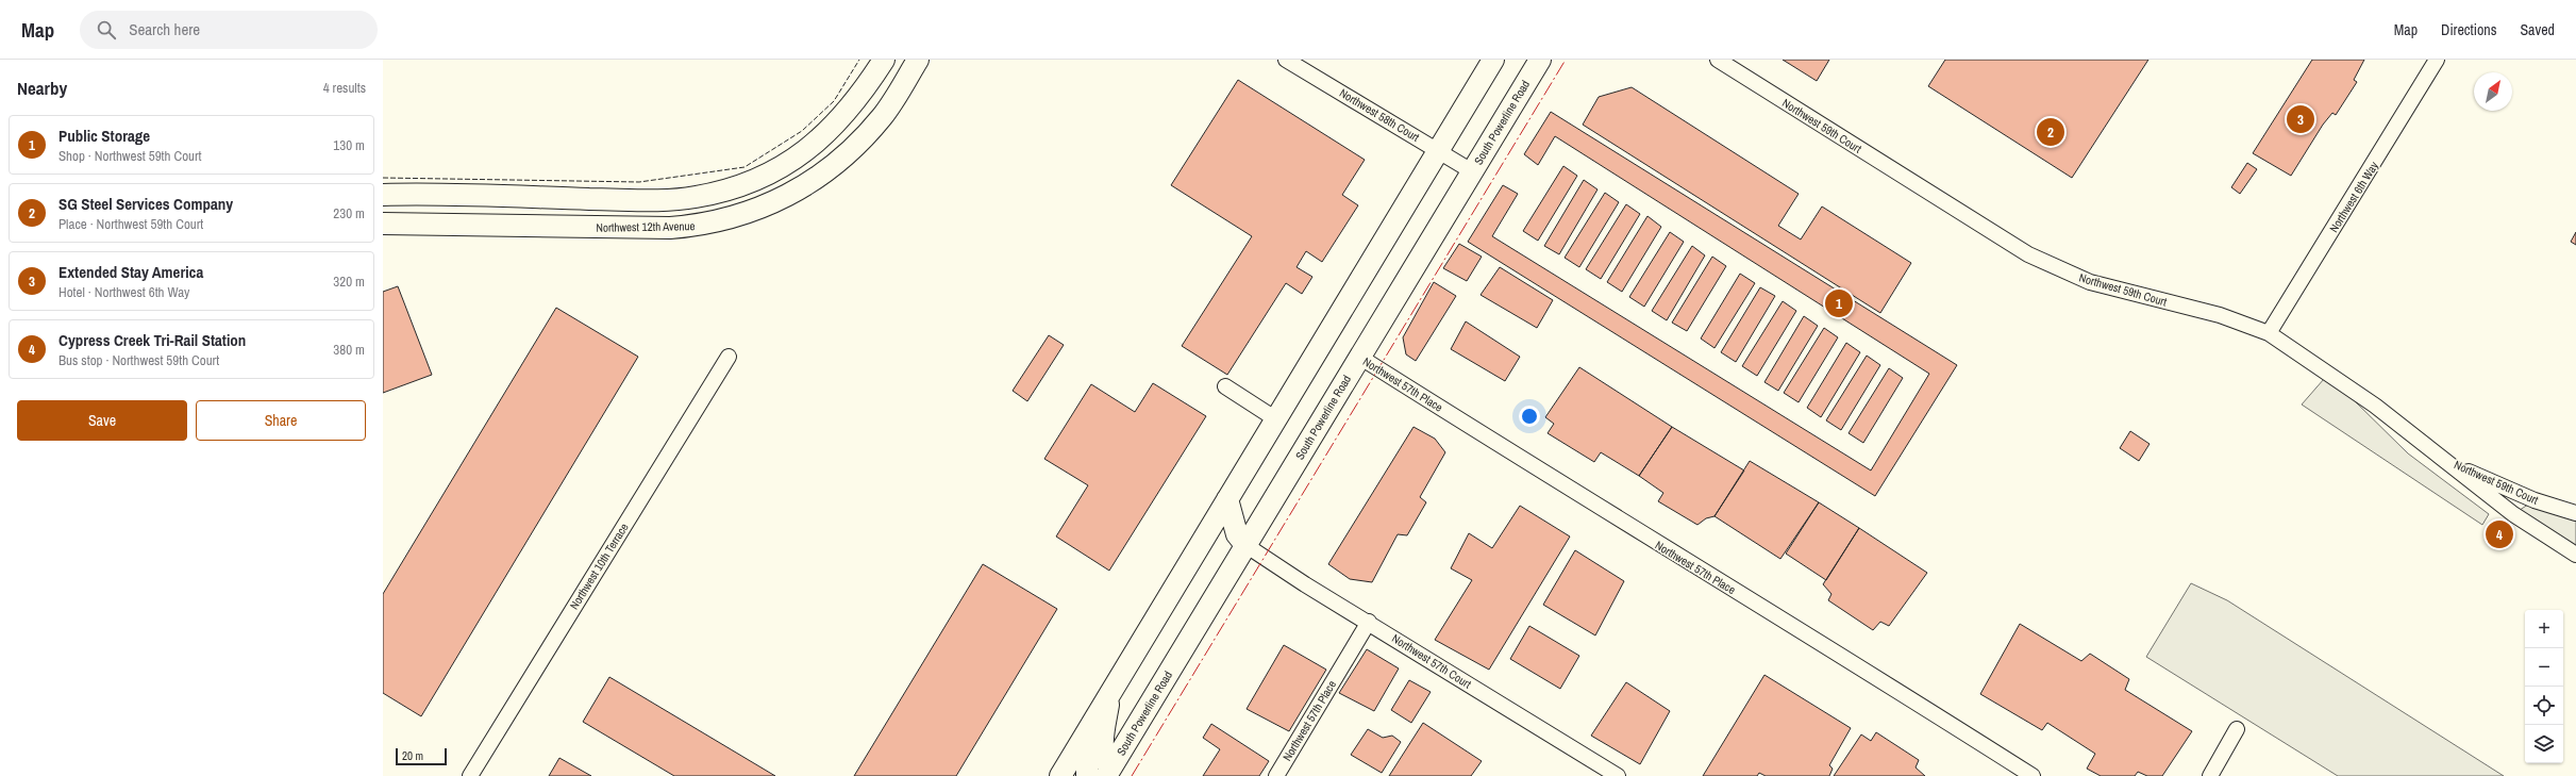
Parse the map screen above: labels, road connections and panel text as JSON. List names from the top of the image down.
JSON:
{
  "streets": {
    "main road": ["South Powerline Road", "Northwest 12th Avenue"],
    "street": [
      "Northwest 58th Court",
      "Northwest 59th Court",
      "Northwest 6th Way",
      "Northwest 57th Place",
      "Northwest 10th Terrace",
      "Northwest 57th Court"
    ]
  },
  "crossings": [
    ["Northwest 58th Court", "South Powerline Road"],
    ["South Powerline Road", "Northwest 57th Place"],
    ["South Powerline Road", "Northwest 57th Court"],
    ["Northwest 59th Court", "Northwest 6th Way"],
    ["Northwest 57th Place", "Northwest 57th Court"]
  ],
  "scale_bar": "20 m",
  "north": "top right",
  "page": {
    "header": "Map",
    "search": "Search here",
    "nav": ["Map", "Directions", "Saved"],
    "heading": ["Nearby", "4 results"],
    "pins": [
      "3",
      "2",
      "1",
      "4"
    ],
    "list": [
      {
        "mark": "1",
        "name": "Public Storage",
        "note": "Shop · Northwest 59th Court",
        "value": "130 m"
      },
      {
        "mark": "2",
        "name": "SG Steel Services Company",
        "note": "Place · Northwest 59th Court",
        "value": "230 m"
      },
      {
        "mark": "3",
        "name": "Extended Stay America",
        "note": "Hotel · Northwest 6th Way",
        "value": "320 m"
      },
      {
        "mark": "4",
        "name": "Cypress Creek Tri-Rail Station",
        "note": "Bus stop · Northwest 59th Court",
        "value": "380 m"
      }
    ],
    "buttons": ["Save", "Share"],
    "map_buttons": ["+", "−"],
    "scale": "20 m"
  }
}
